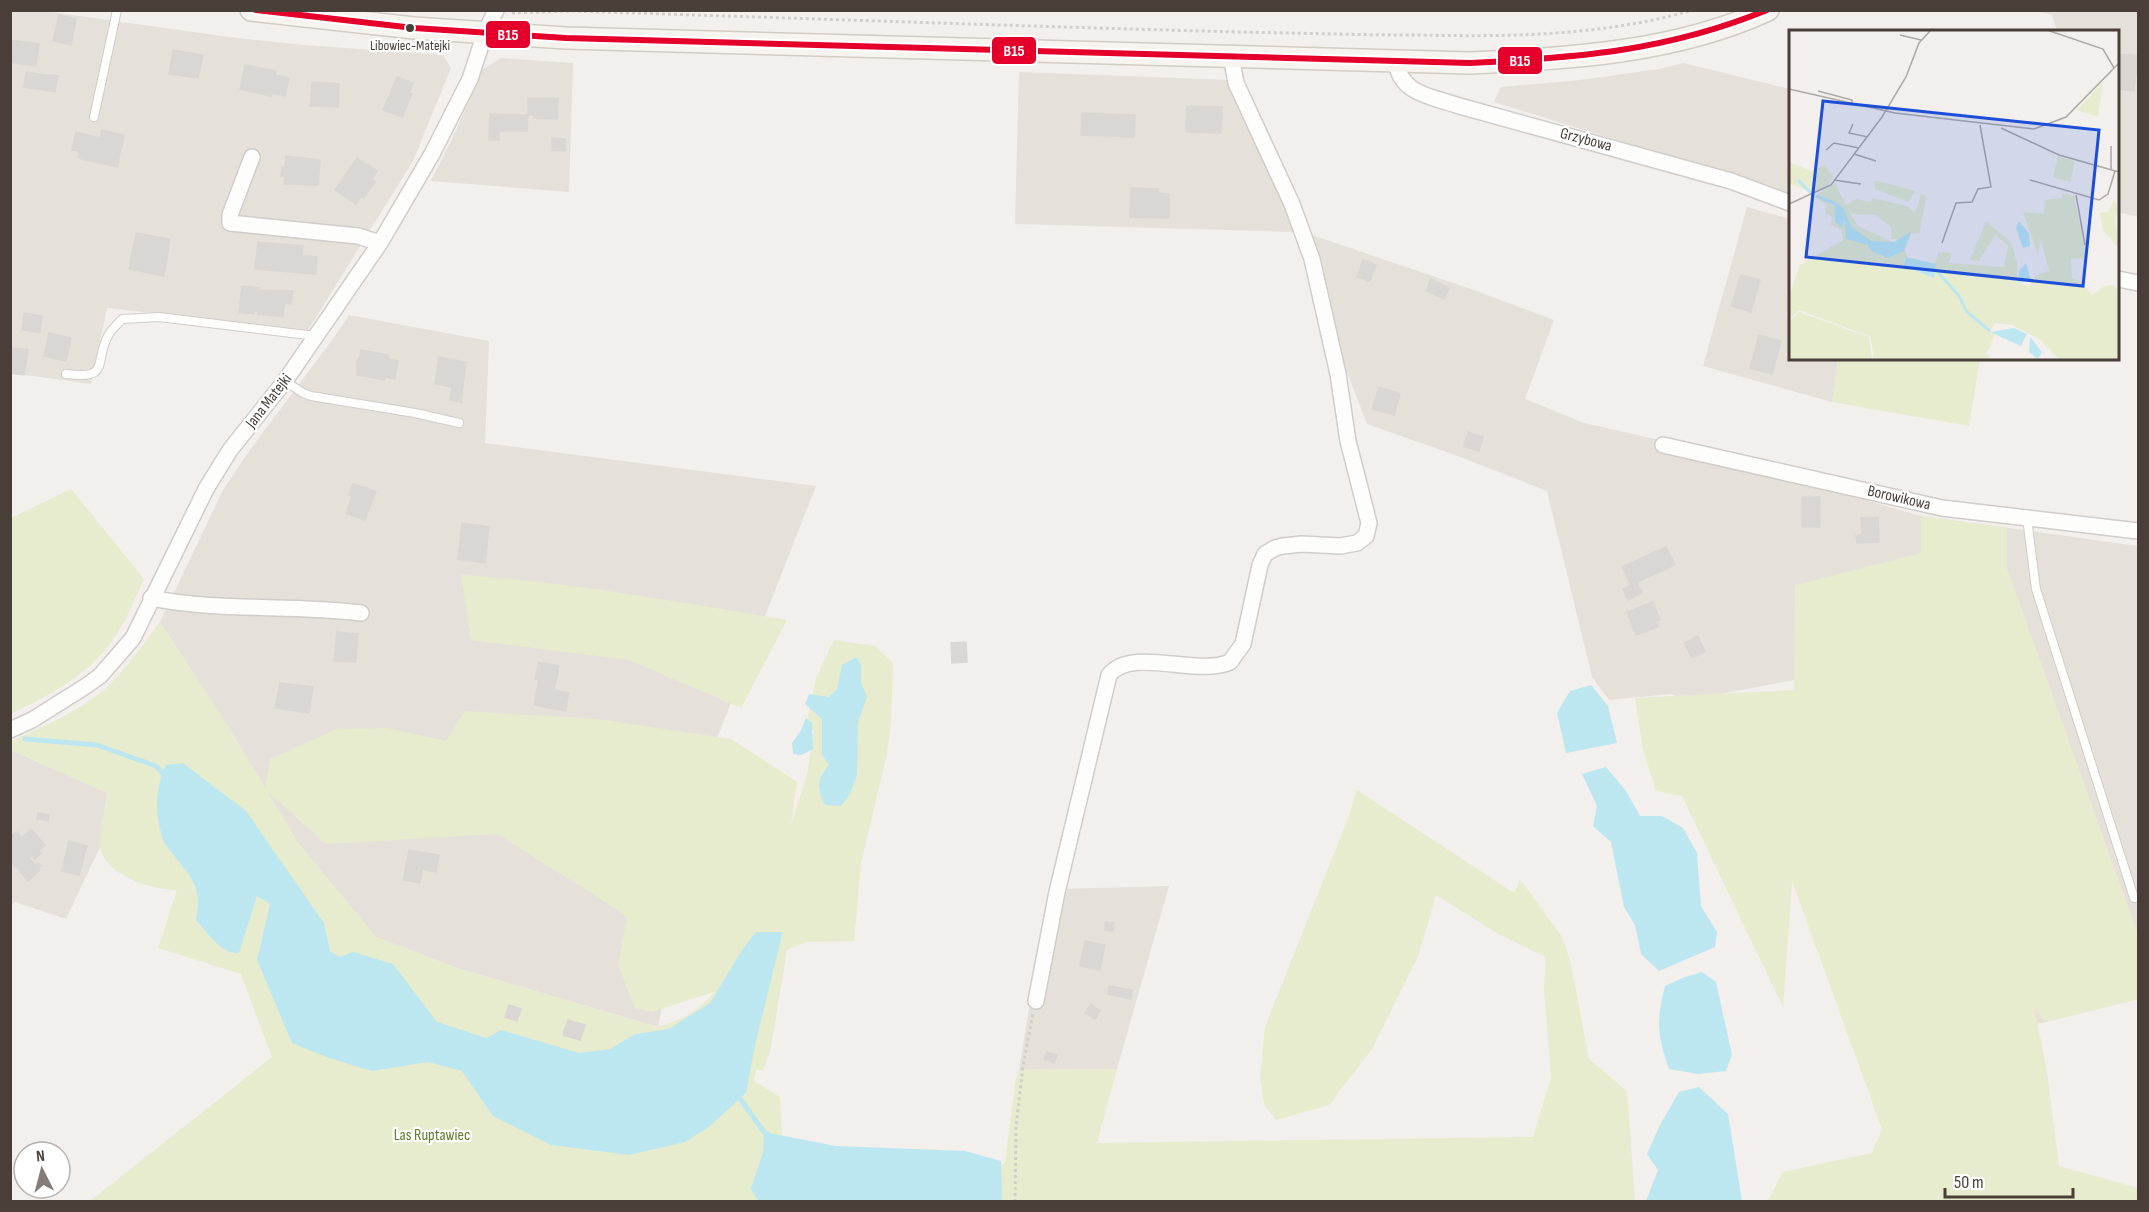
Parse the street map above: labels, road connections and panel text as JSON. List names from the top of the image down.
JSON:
{
  "streets": {
    "street": ["Grzybowa", "Jana Matejki", "Borowikowa"]
  },
  "parks": ["Las Ruptawiec"],
  "places": ["Libowiec-Matejki"],
  "lines": ["transit line B15"],
  "scale_bar": "50 m",
  "north": "top"
}
